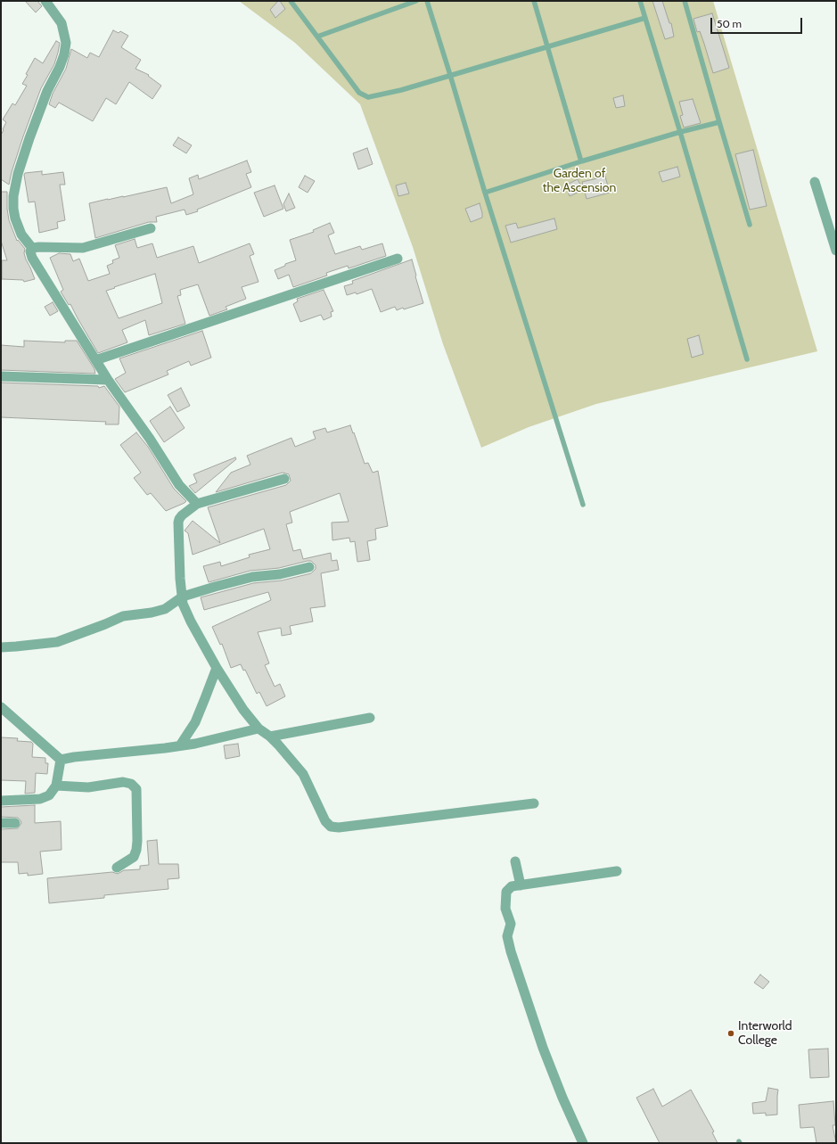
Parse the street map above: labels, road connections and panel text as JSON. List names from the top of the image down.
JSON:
{
  "parks": ["Garden of the Ascension"],
  "places": ["Interworld College"],
  "scale_bar": "50 m"
}
